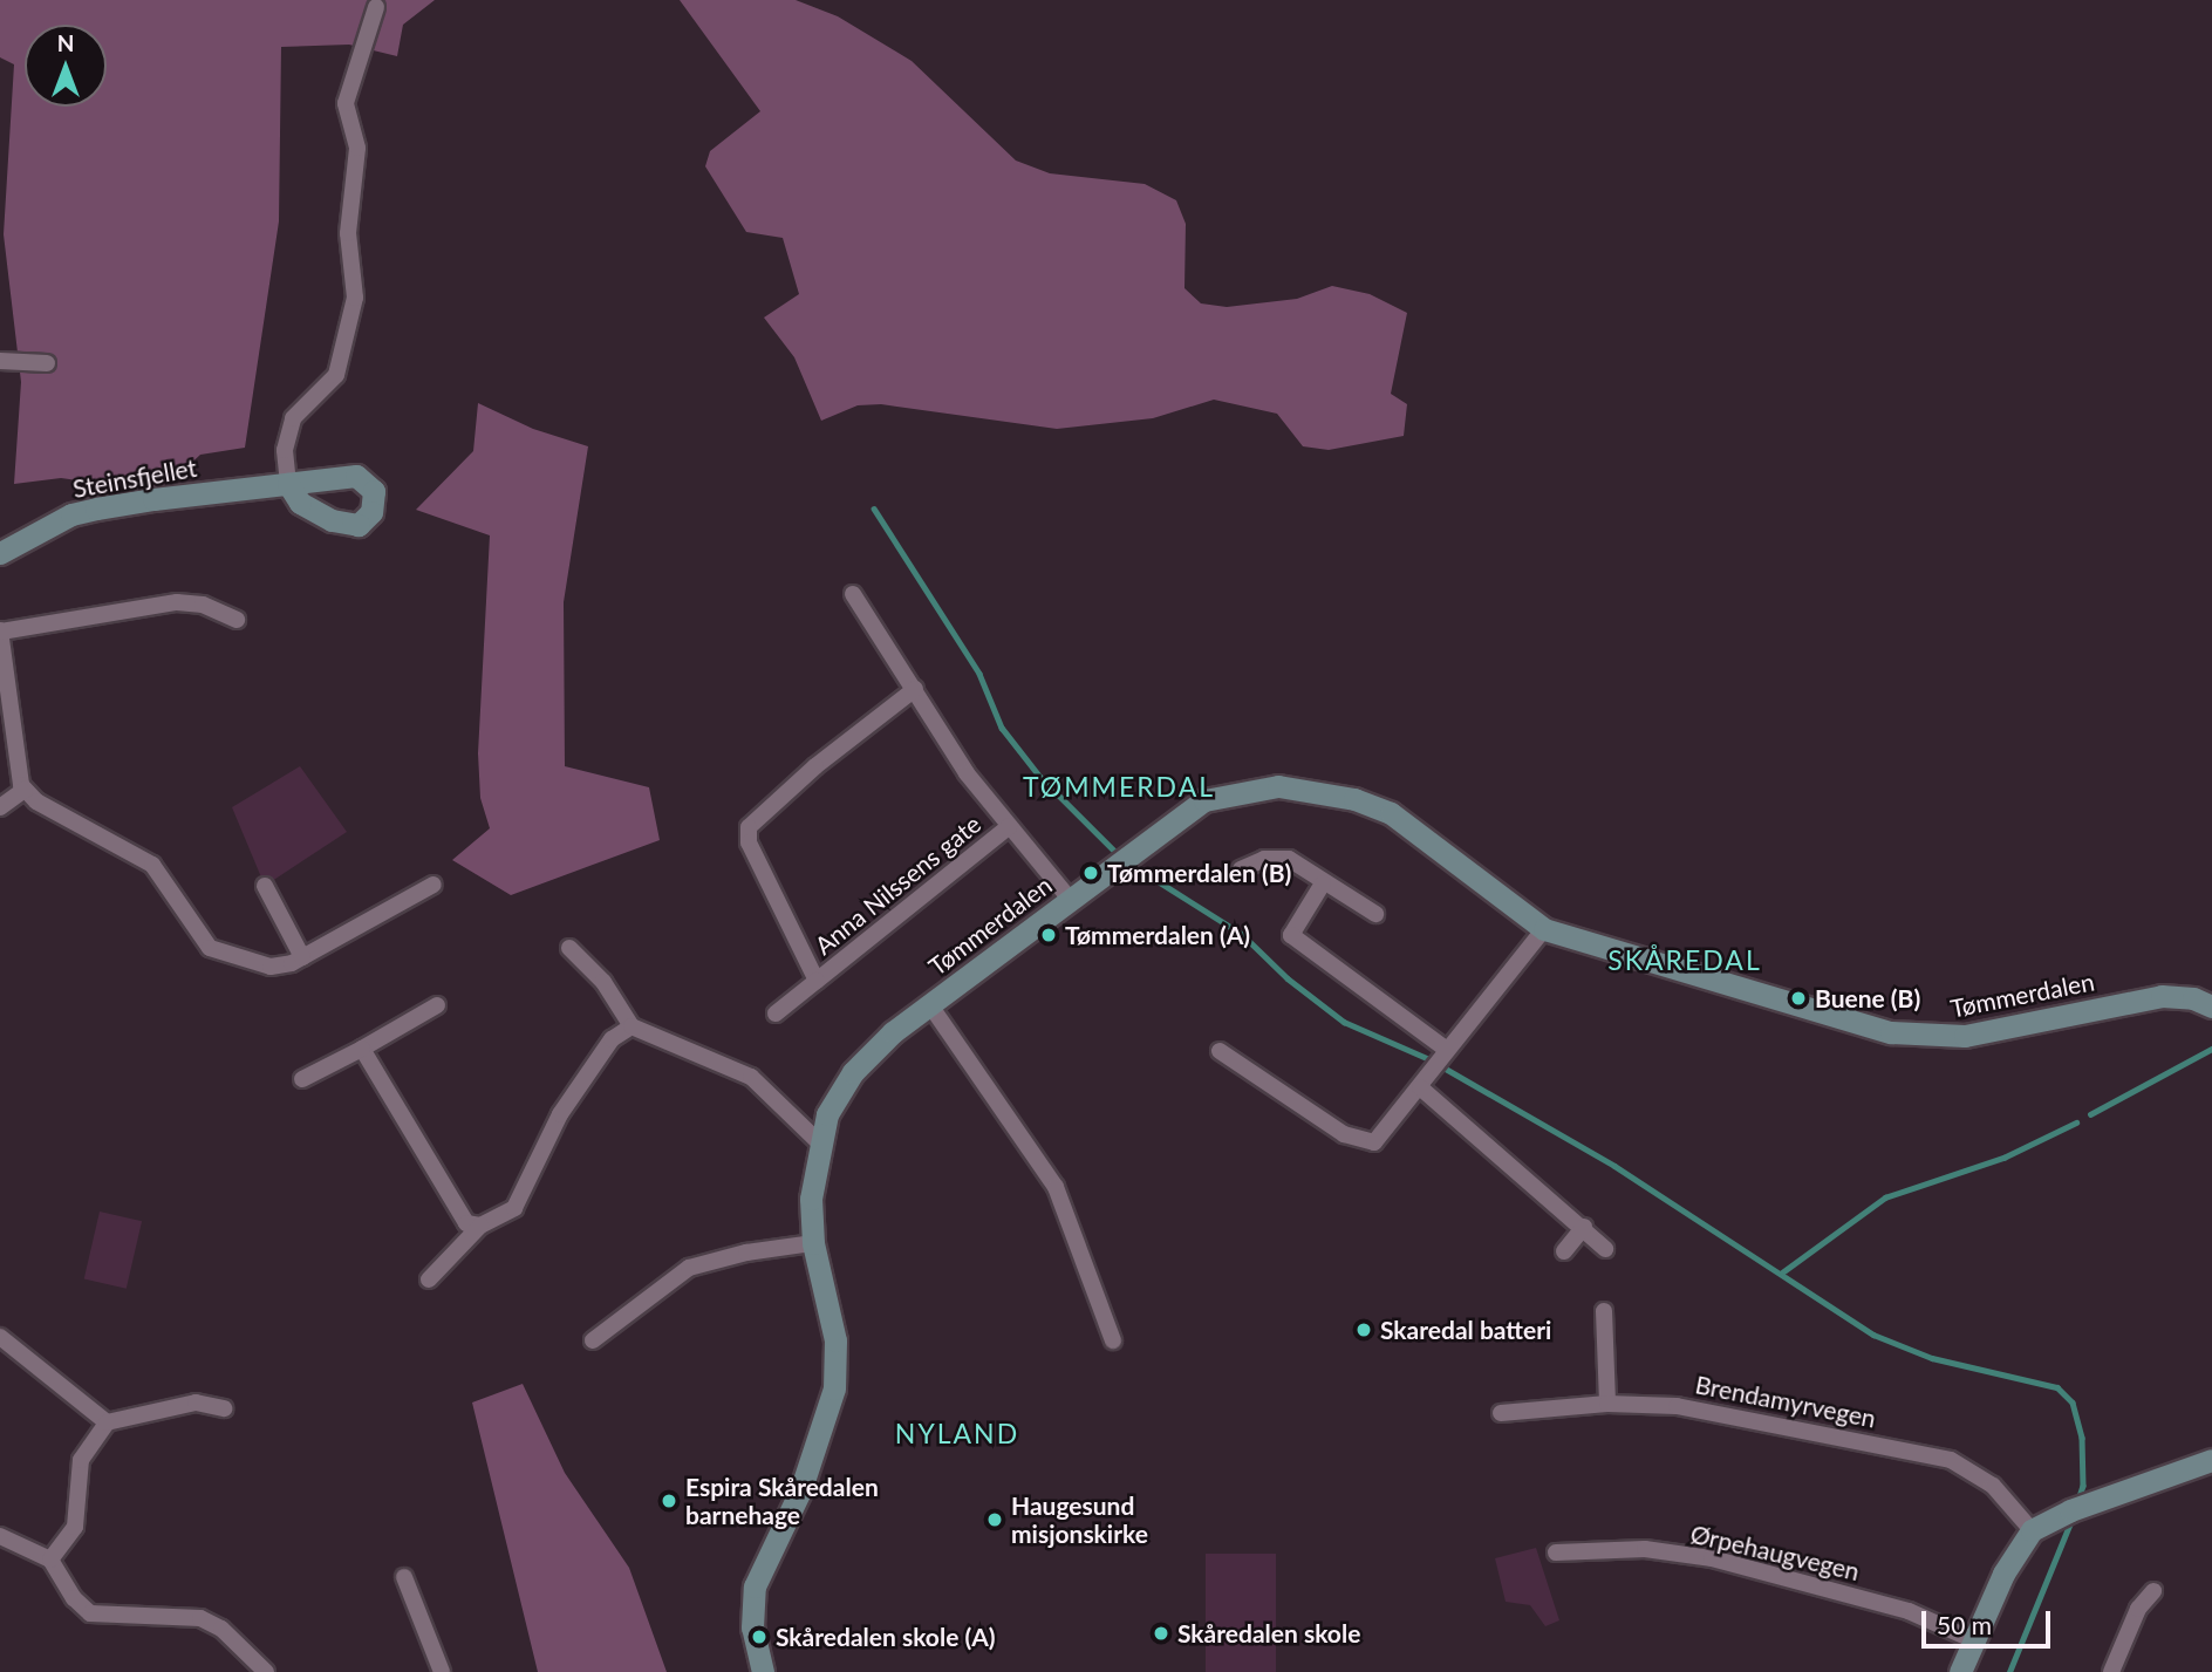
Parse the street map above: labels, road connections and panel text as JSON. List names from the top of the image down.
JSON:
{
  "streets": {
    "street": [
      "Steinsfjellet",
      "Anna Nilssens gate",
      "Tømmerdalen",
      "Brendamyrvegen",
      "Ørpehaugvegen"
    ]
  },
  "districts": ["TØMMERDAL", "SKÅREDAL", "NYLAND"],
  "places": [
    "Tømmerdalen (B)",
    "Tømmerdalen (A)",
    "Buene (B)",
    "Skaredal batteri",
    "Espira Skåredalen barnehage",
    "Haugesund misjonskirke",
    "Skåredalen skole",
    "Skåredalen skole (A)"
  ],
  "scale_bar": "50 m",
  "north": "top"
}
